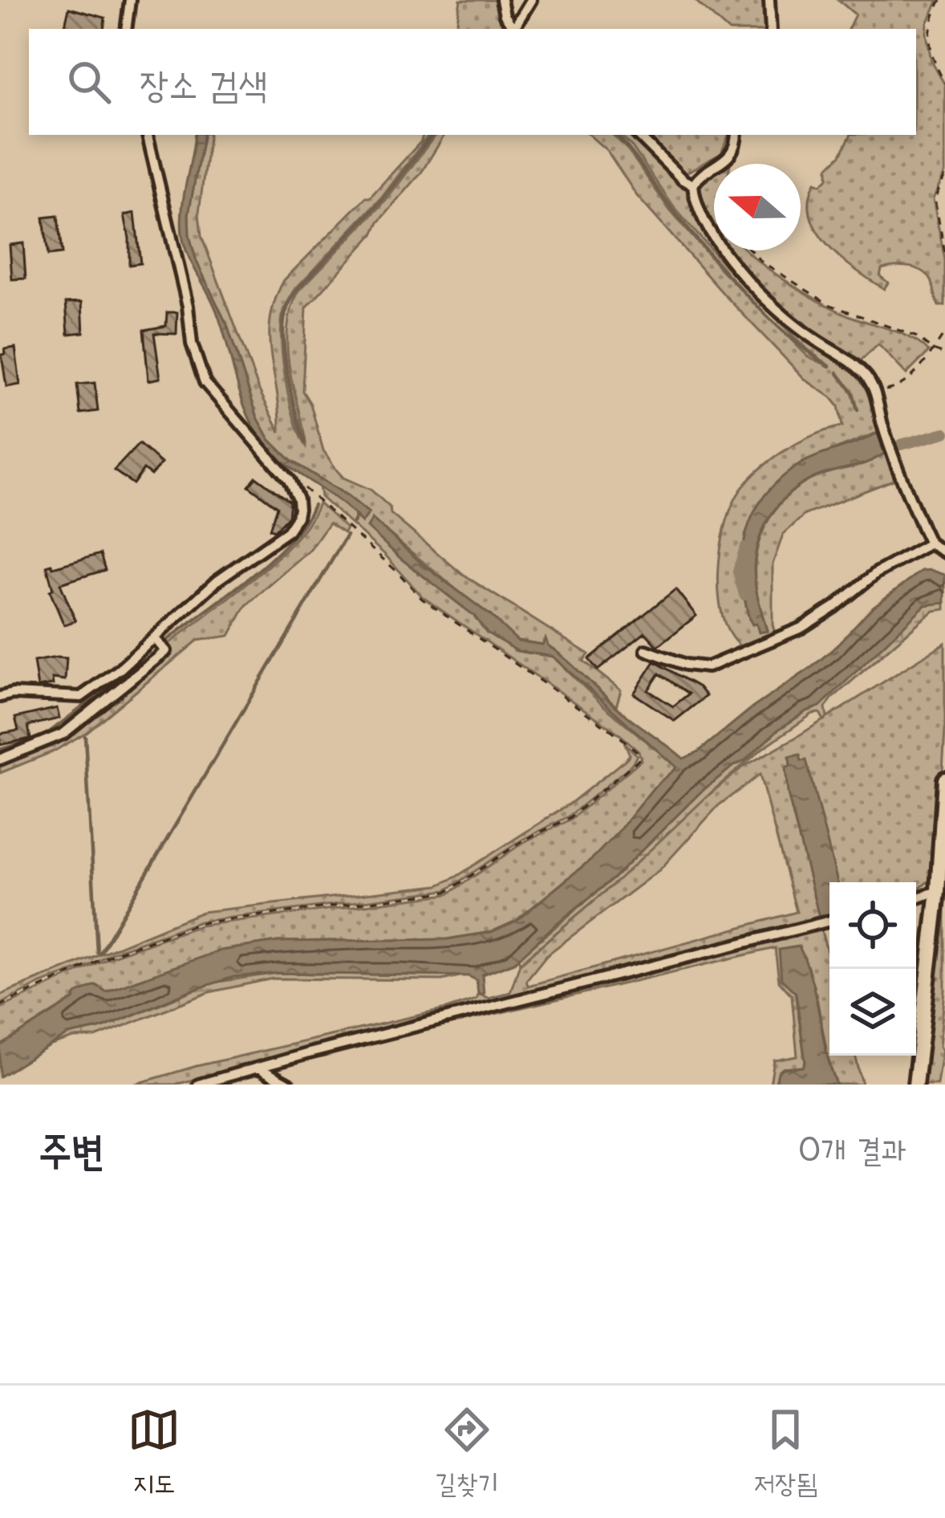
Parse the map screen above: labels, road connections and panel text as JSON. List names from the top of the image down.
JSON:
{
  "north": "left",
  "page": {
    "search": "장소 검색",
    "heading": ["주변", "0개 결과"],
    "nav": ["지도", "길찾기", "저장됨"]
  }
}
